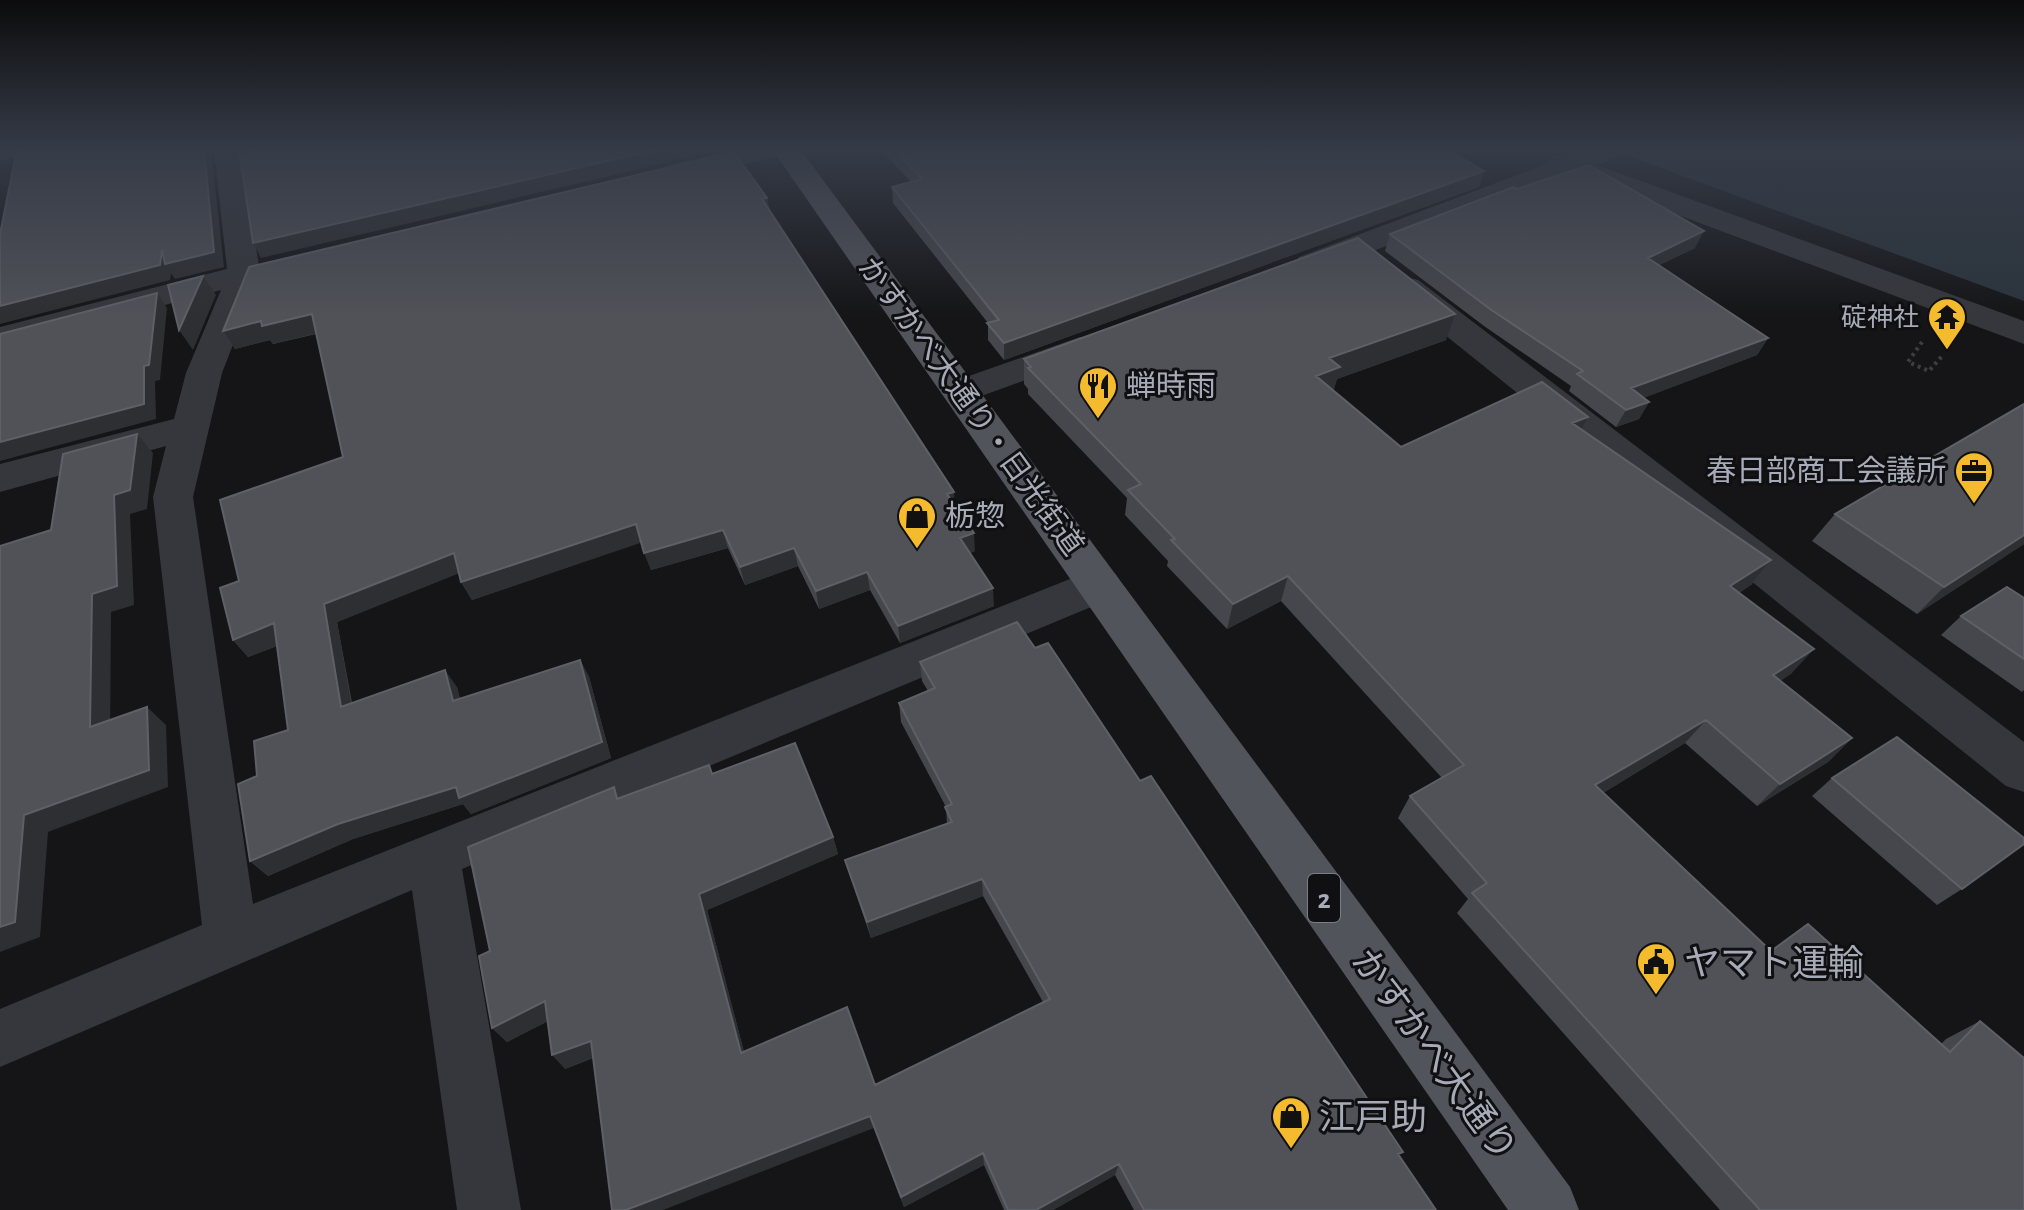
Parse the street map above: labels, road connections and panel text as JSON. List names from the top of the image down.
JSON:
{
  "streets": {
    "main road": ["かすかべ大通り・日光街道", "2", "かすかべ大通り"]
  },
  "crossings": [
    ["かすかべ大通り・日光街道", "かすかべ大通り"]
  ],
  "places": {
    "temple": ["碇神社"],
    "restaurant": ["蝉時雨"],
    "office": ["春日部商工会議所"],
    "shop": ["栃惣", "江戸助"],
    "public building": ["ヤマト運輸"]
  }
}
